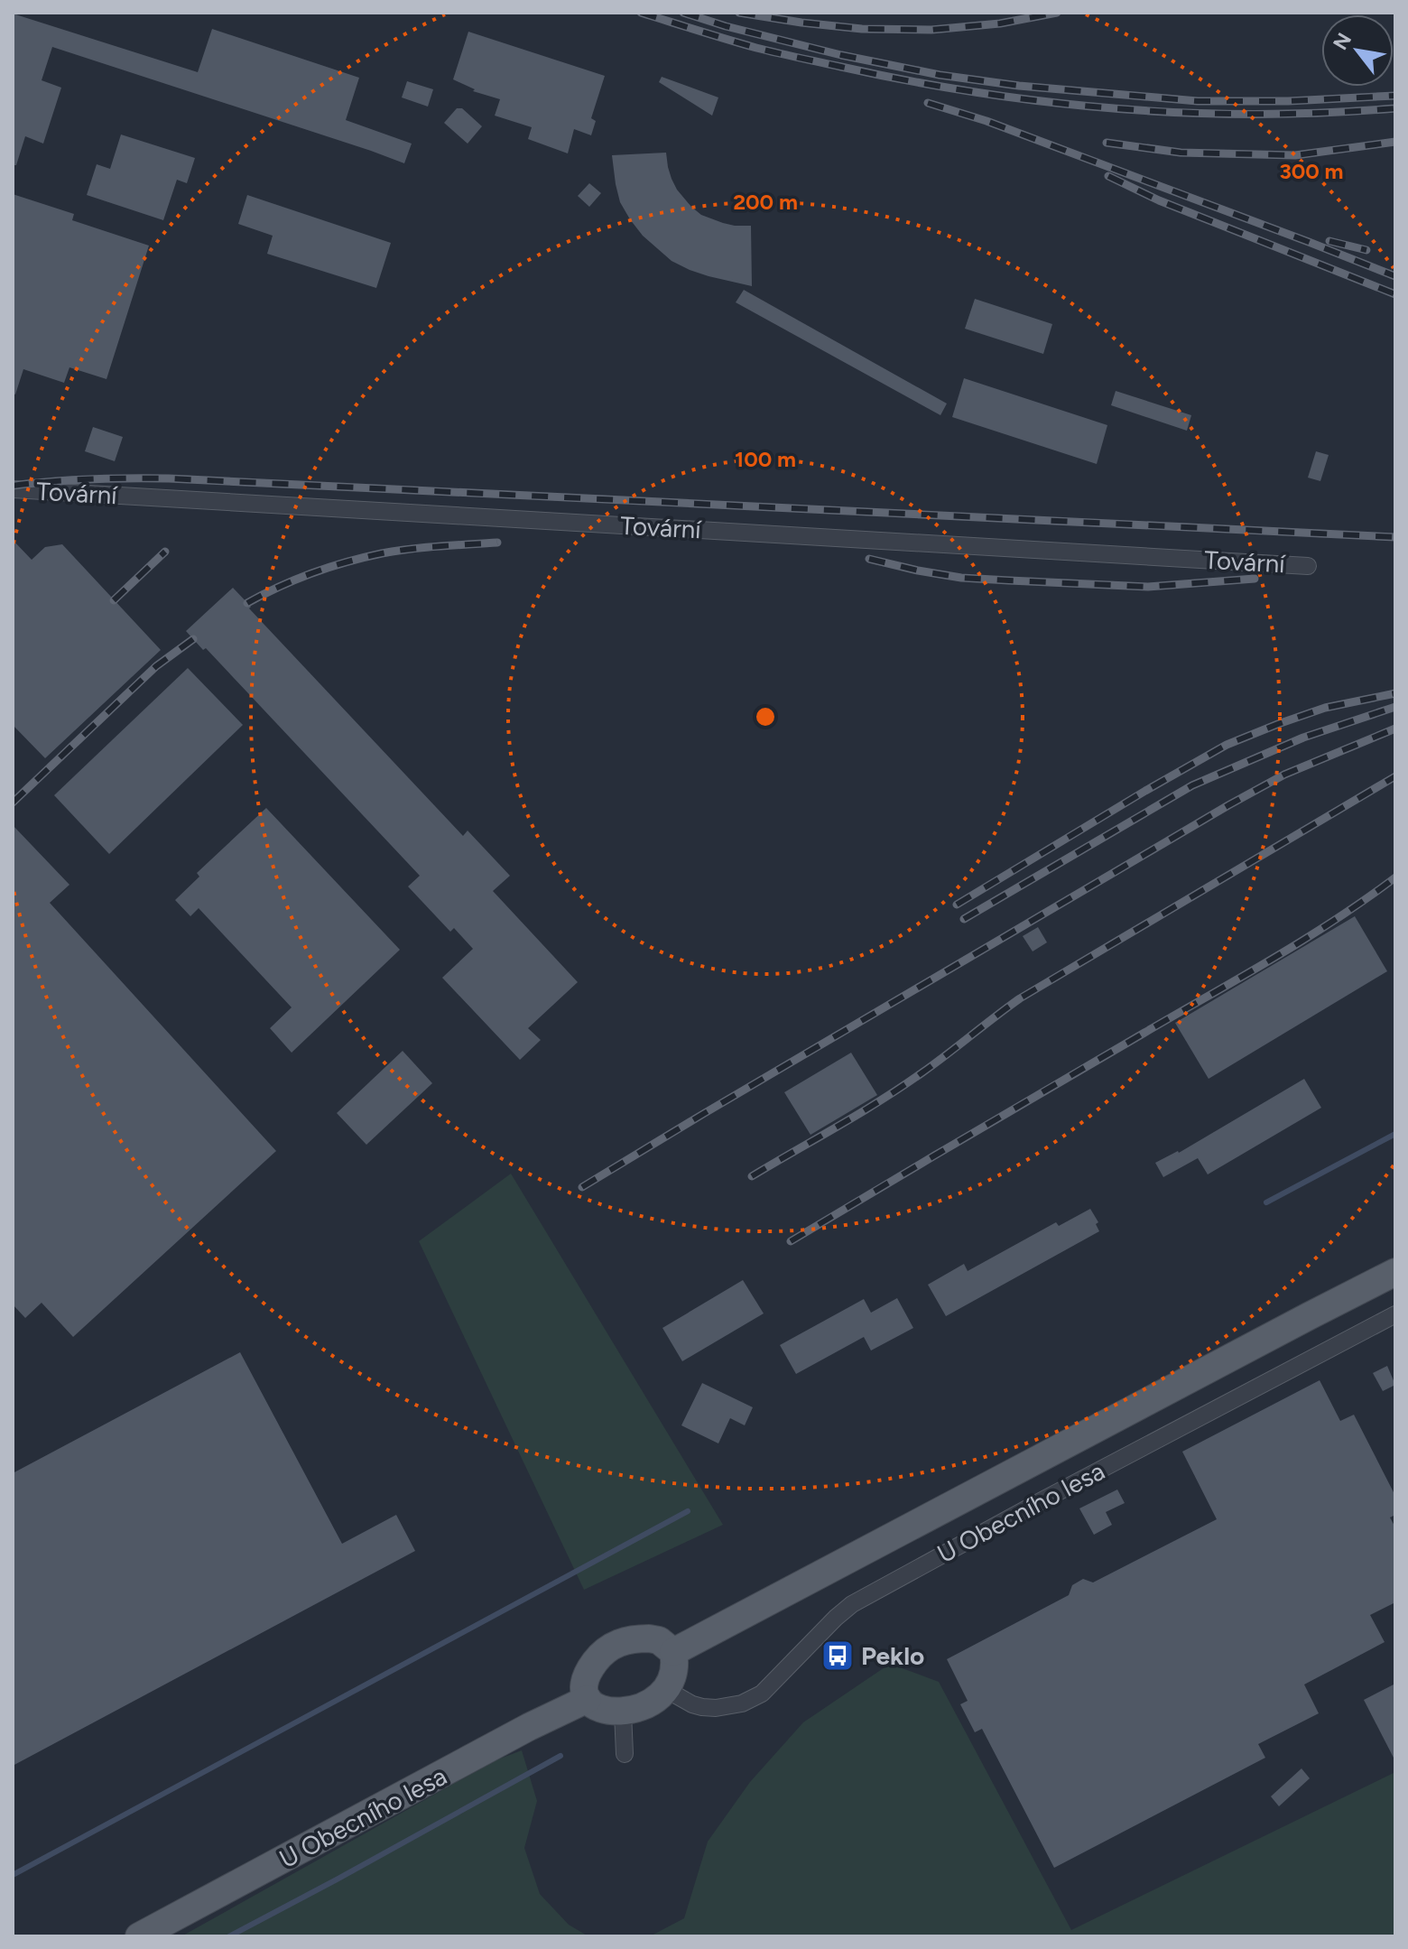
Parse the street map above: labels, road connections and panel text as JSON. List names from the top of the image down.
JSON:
{
  "streets": {
    "main road": ["U Obecního lesa"],
    "street": ["Tovární"]
  },
  "places": {
    "bus stop": ["Peklo"]
  },
  "north": "top left",
  "rings": ["300 m", "200 m", "100 m"]
}
